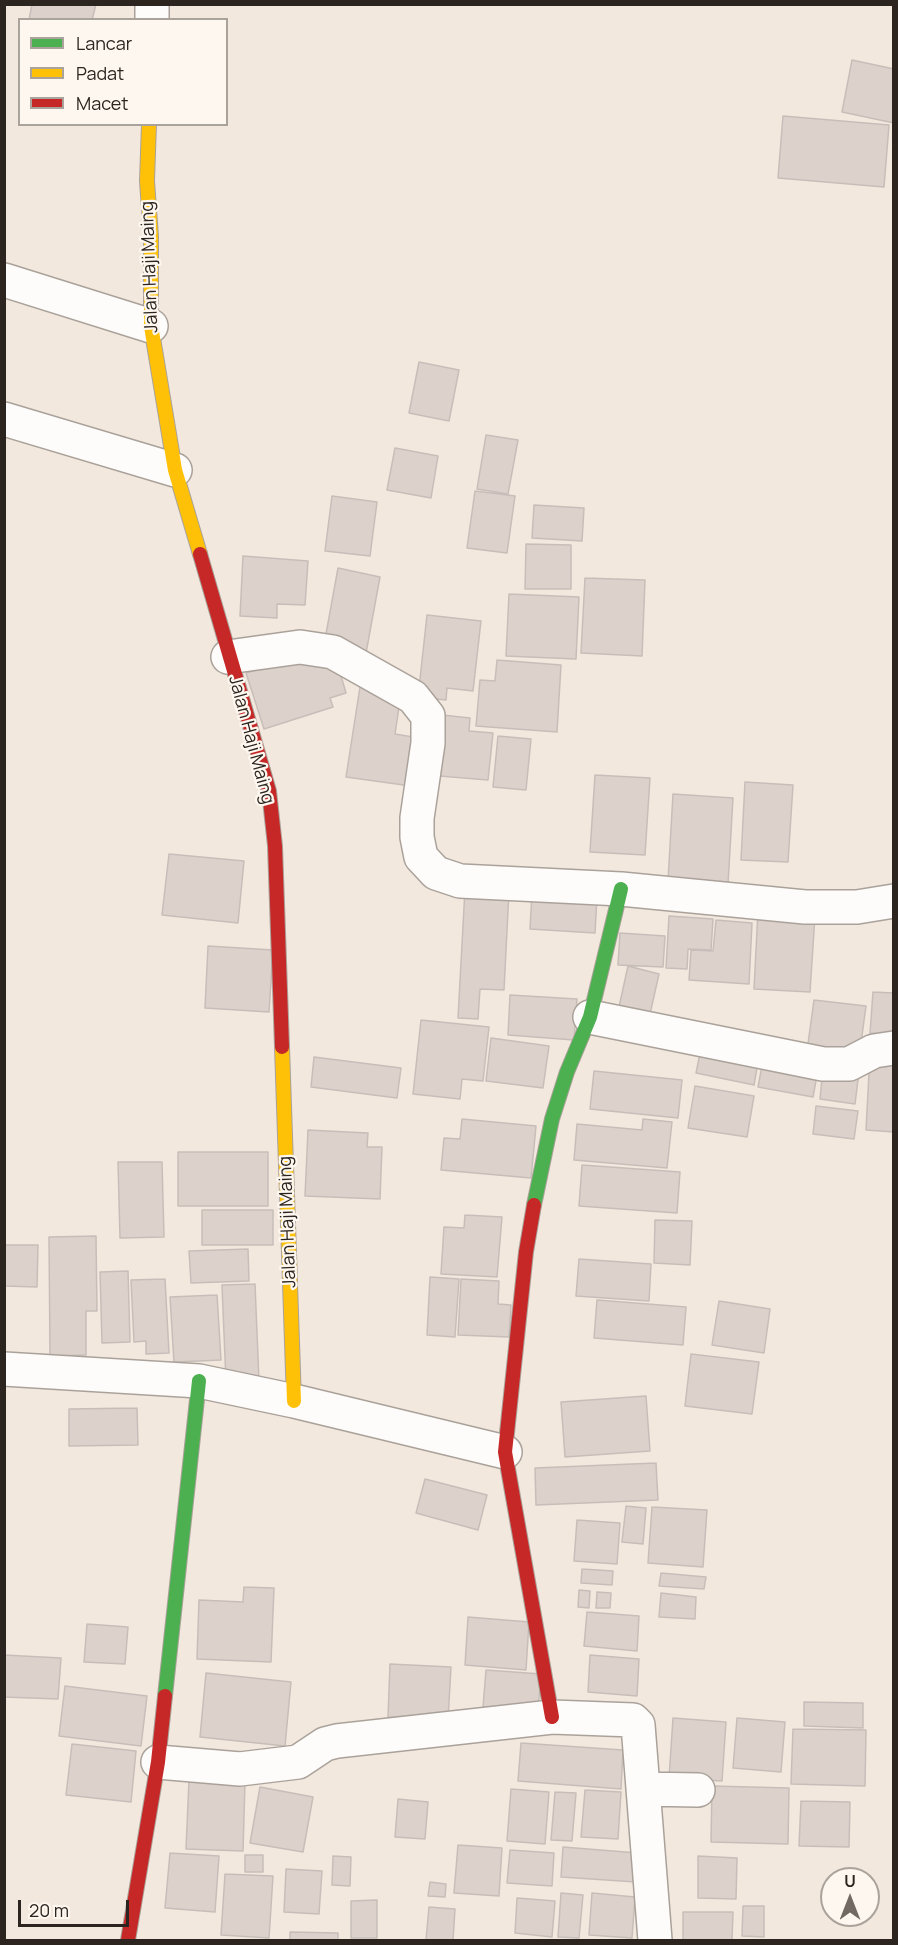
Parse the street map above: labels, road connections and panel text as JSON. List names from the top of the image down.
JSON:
{
  "streets": {
    "street": ["Jalan Haji Maing"]
  },
  "legend": ["Lancar", "Padat", "Macet"],
  "scale_bar": "20 m",
  "north": "top"
}
